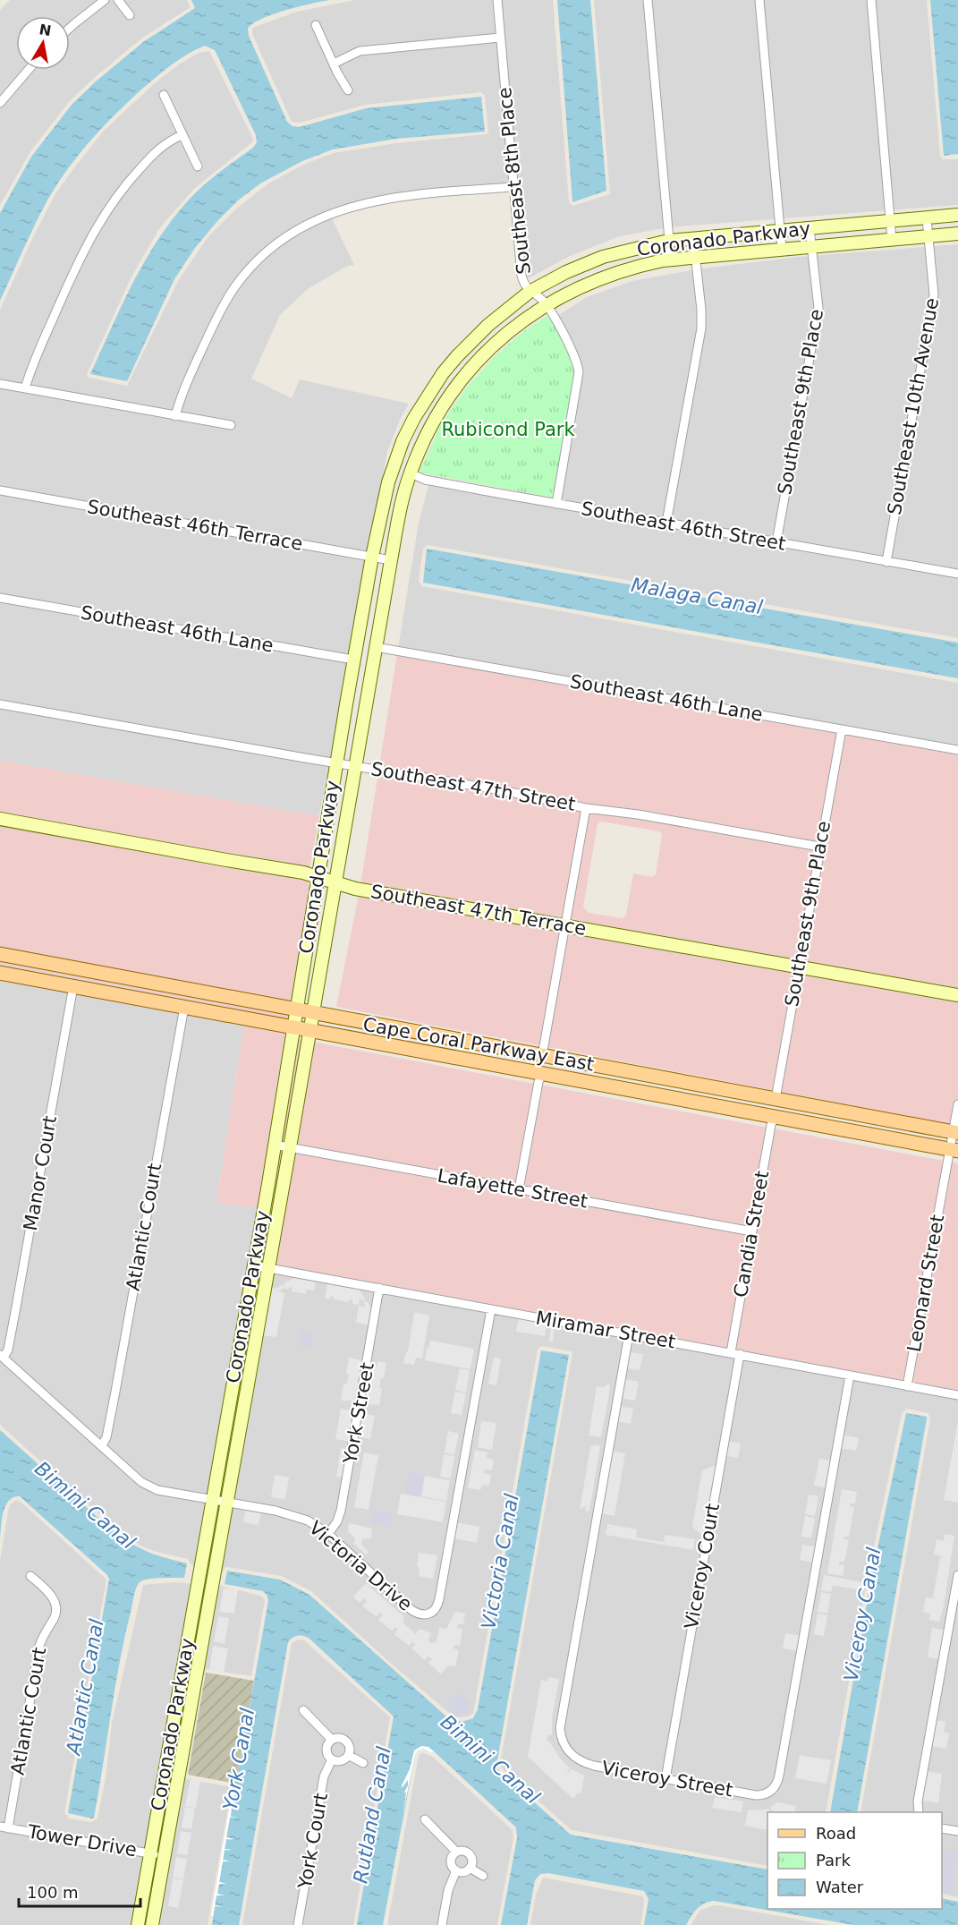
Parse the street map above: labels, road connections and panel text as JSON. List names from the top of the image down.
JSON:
{
  "streets": {
    "main road": ["Cape Coral Parkway East"],
    "street": [
      "Southeast 8th Place",
      "Coronado Parkway",
      "Southeast 9th Place",
      "Southeast 10th Avenue",
      "Southeast 46th Terrace",
      "Southeast 46th Street",
      "Southeast 46th Lane",
      "Southeast 47th Street",
      "Southeast 47th Terrace",
      "Manor Court",
      "Lafayette Street",
      "Atlantic Court",
      "Candia Street",
      "Leonard Street",
      "Miramar Street",
      "York Street",
      "Victoria Drive",
      "Viceroy Court",
      "Viceroy Street",
      "Tower Drive",
      "York Court"
    ]
  },
  "crossings": [
    ["Southeast 8th Place", "Coronado Parkway"],
    ["Southeast 8th Place", "Southeast 46th Street"],
    ["Coronado Parkway", "Southeast 9th Place"],
    ["Coronado Parkway", "Southeast 10th Avenue"],
    ["Coronado Parkway", "Southeast 46th Terrace"],
    ["Coronado Parkway", "Southeast 46th Street"],
    ["Coronado Parkway", "Southeast 46th Lane"],
    ["Coronado Parkway", "Southeast 47th Street"],
    ["Coronado Parkway", "Southeast 47th Terrace"],
    ["Coronado Parkway", "Cape Coral Parkway East"],
    ["Coronado Parkway", "Lafayette Street"],
    ["Coronado Parkway", "Miramar Street"],
    ["Coronado Parkway", "Victoria Drive"],
    ["Coronado Parkway", "Tower Drive"],
    ["Southeast 9th Place", "Southeast 46th Street"],
    ["Southeast 9th Place", "Southeast 46th Lane"],
    ["Southeast 9th Place", "Southeast 47th Street"],
    ["Southeast 9th Place", "Southeast 47th Terrace"],
    ["Southeast 9th Place", "Cape Coral Parkway East"],
    ["Southeast 10th Avenue", "Southeast 46th Street"],
    ["Cape Coral Parkway East", "Manor Court"],
    ["Cape Coral Parkway East", "Atlantic Court"],
    ["Cape Coral Parkway East", "Candia Street"],
    ["Cape Coral Parkway East", "Leonard Street"],
    ["Manor Court", "Victoria Drive"],
    ["Lafayette Street", "Candia Street"],
    ["Atlantic Court", "Victoria Drive"],
    ["Atlantic Court", "Tower Drive"],
    ["Candia Street", "Miramar Street"],
    ["Leonard Street", "Miramar Street"],
    ["Miramar Street", "York Street"],
    ["Miramar Street", "Victoria Drive"],
    ["Miramar Street", "Viceroy Court"],
    ["Miramar Street", "Viceroy Street"],
    ["York Street", "Victoria Drive"],
    ["Viceroy Court", "Viceroy Street"]
  ],
  "water": [
    "Malaga Canal",
    "Bimini Canal",
    "Victoria Canal",
    "Viceroy Canal",
    "Atlantic Canal",
    "York Canal",
    "Rutland Canal"
  ],
  "parks": ["Rubicond Park"],
  "legend": ["Road", "Park", "Water"],
  "scale_bar": "100 m",
  "north": "top"
}
